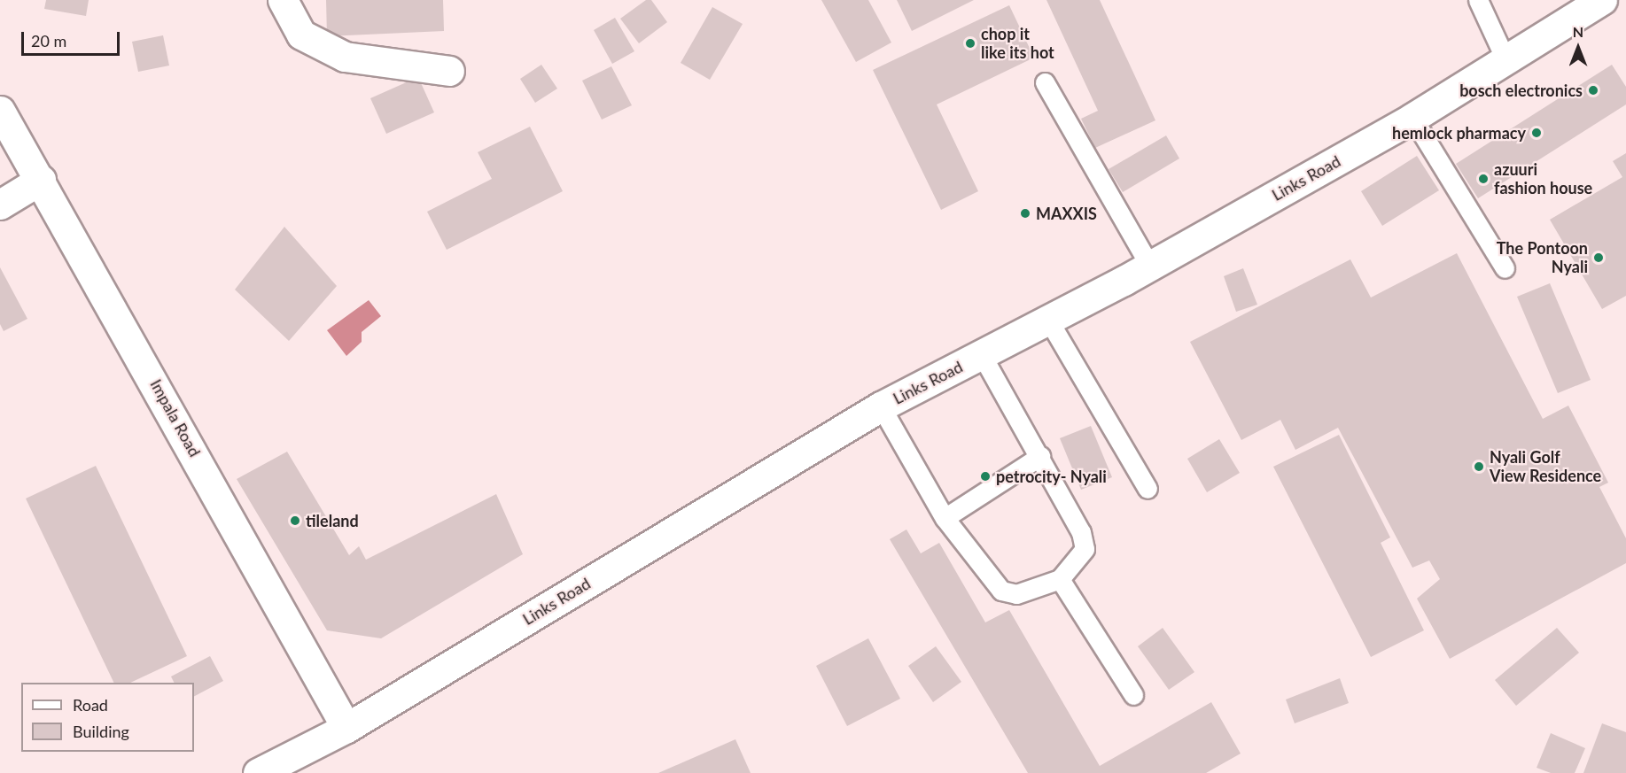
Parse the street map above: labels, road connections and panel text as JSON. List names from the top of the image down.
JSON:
{
  "streets": {
    "main road": ["Links Road", "Impala Road"]
  },
  "crossings": [
    ["Links Road", "Impala Road"]
  ],
  "places": [
    "chop it like its hot",
    "bosch electronics",
    "hemlock pharmacy",
    "azuuri fashion house",
    "MAXXIS",
    "The Pontoon Nyali",
    "Nyali Golf View Residence",
    "petrocity- Nyali",
    "tileland"
  ],
  "legend": ["Road", "Building"],
  "scale_bar": "20 m",
  "north": "top"
}
